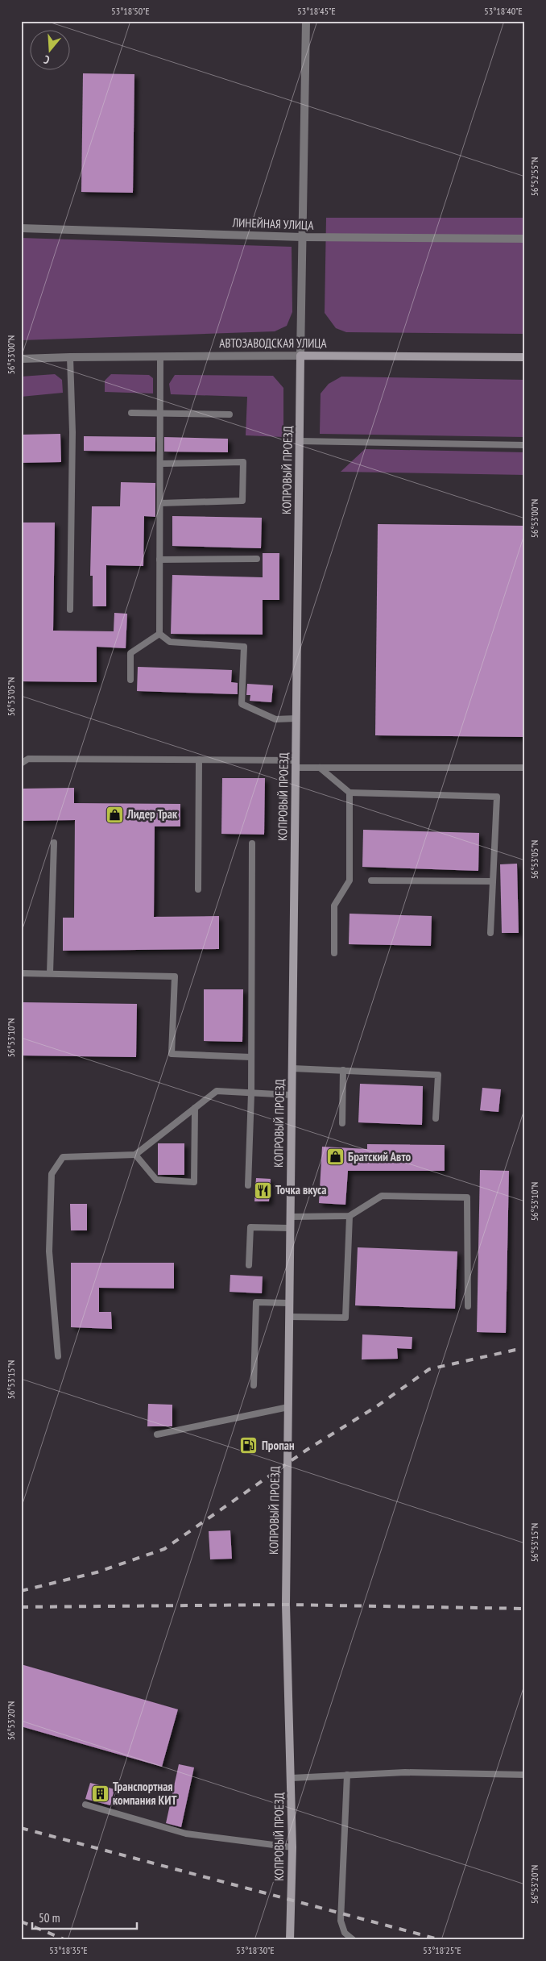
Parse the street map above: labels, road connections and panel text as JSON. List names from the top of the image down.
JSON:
{
  "streets": {
    "main road": ["АВТОЗАВОДСКАЯ УЛИЦА", "КОПРОВЫЙ ПРОЕЗД"],
    "street": ["ЛИНЕЙНАЯ УЛИЦА"]
  },
  "crossings": [
    ["АВТОЗАВОДСКАЯ УЛИЦА", "КОПРОВЫЙ ПРОЕЗД"]
  ],
  "places": {
    "shop": ["Лидер Трак", "Братский Авто"],
    "restaurant": ["Точка вкуса"],
    "fuel station": ["Пропан"],
    "building": ["Транспортная компания КИТ"]
  },
  "scale_bar": "50 m",
  "north": "bottom",
  "coordinates": [
    "53°18'50\"E",
    "53°18'45\"E",
    "53°18'40\"E",
    "56°52'55\"N",
    "56°53'00\"N",
    "56°53'05\"N",
    "56°53'10\"N",
    "56°53'15\"N",
    "56°53'20\"N",
    "53°18'35\"E",
    "53°18'30\"E",
    "53°18'25\"E"
  ]
}
